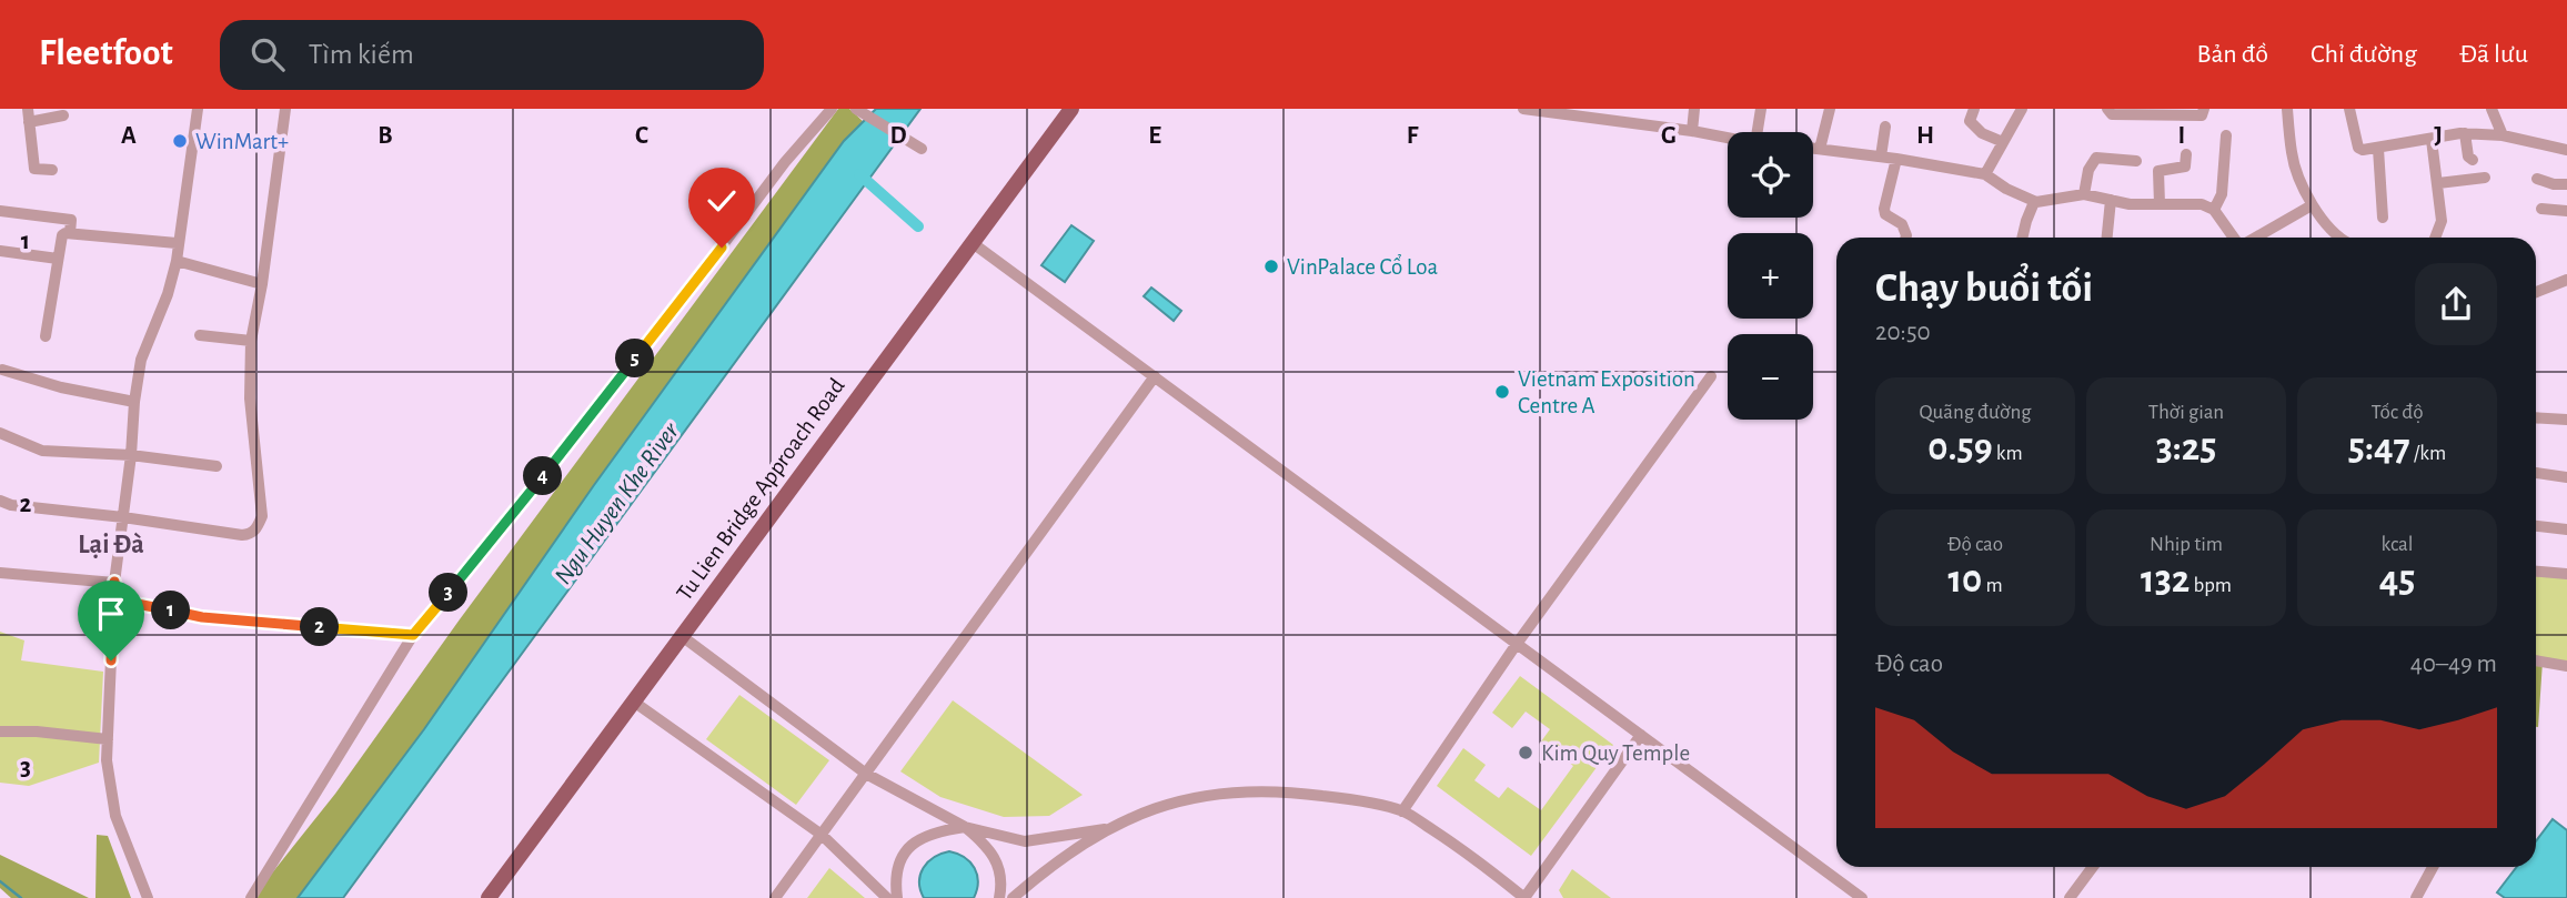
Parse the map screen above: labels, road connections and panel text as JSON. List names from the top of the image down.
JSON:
{
  "streets": {
    "main road": ["Tu Lien Bridge Approach Road"]
  },
  "districts": ["Lại Đà"],
  "water": ["Ngu Huyen Khe River"],
  "places": [
    "WinMart+",
    "VinPalace Cổ Loa",
    "Vietnam Exposition Centre A",
    "Kim Quy Temple"
  ],
  "page": {
    "header": "Fleetfoot",
    "search": "Tìm kiếm",
    "nav": ["Bản đồ", "Chỉ đường", "Đã lưu"],
    "map_buttons": ["+", "−"],
    "heading": ["Chạy buổi tối", "20:50"],
    "pins": [
      "5",
      "4",
      "3",
      "1",
      "2"
    ],
    "stats": [
      ["Quãng đường", "0.59 km"],
      ["Thời gian", "3:25"],
      ["Tốc độ", "5:47 /km"],
      ["Độ cao", "10 m"],
      ["Nhịp tim", "132 bpm"],
      ["kcal", "45"]
    ],
    "chart": ["Độ cao", "40–49 m"]
  },
  "grid": {
    "columns": [
      "A",
      "B",
      "C",
      "D",
      "E",
      "F",
      "G",
      "H",
      "I",
      "J"
    ],
    "rows": ["1", "2", "3"]
  }
}
